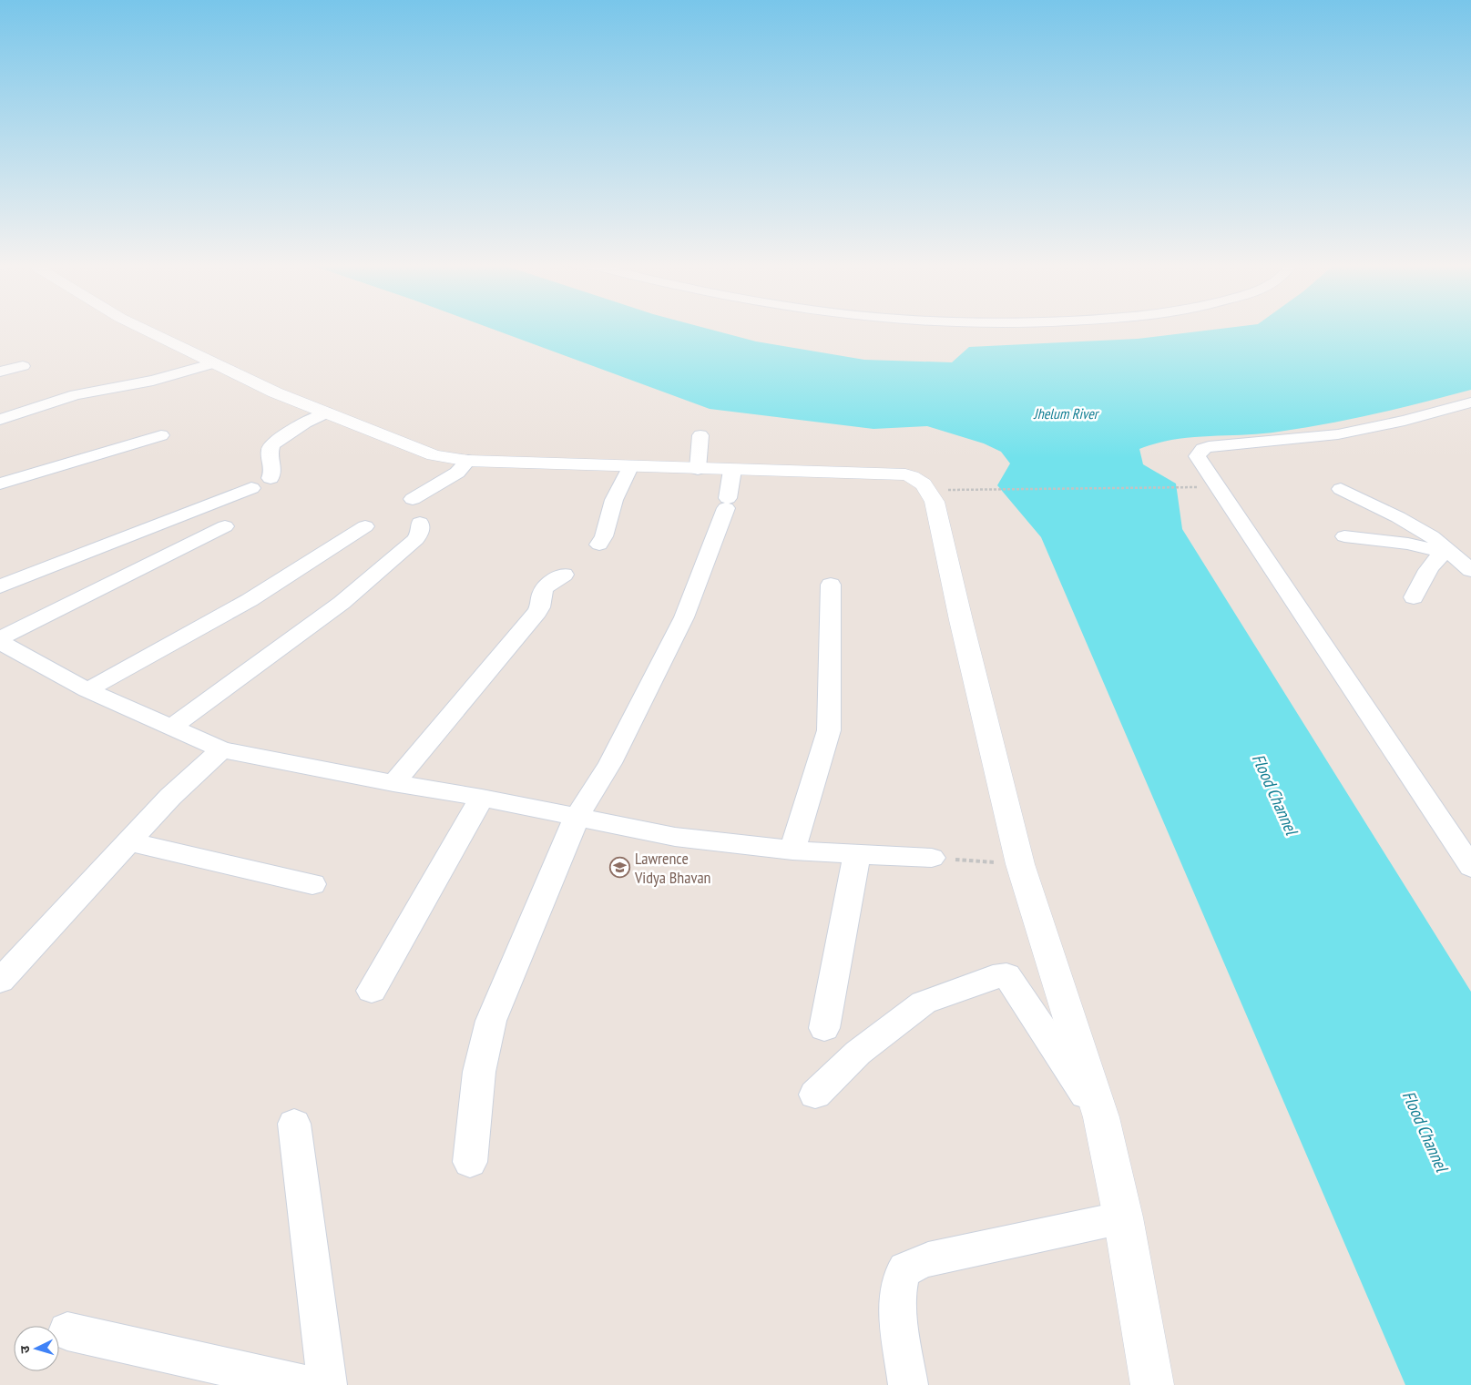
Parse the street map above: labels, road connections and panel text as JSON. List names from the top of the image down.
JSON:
{
  "water": ["Jhelum River", "Flood Channel"],
  "places": {
    "school or university": ["Lawrence Vidya Bhavan"]
  },
  "north": "left"
}
